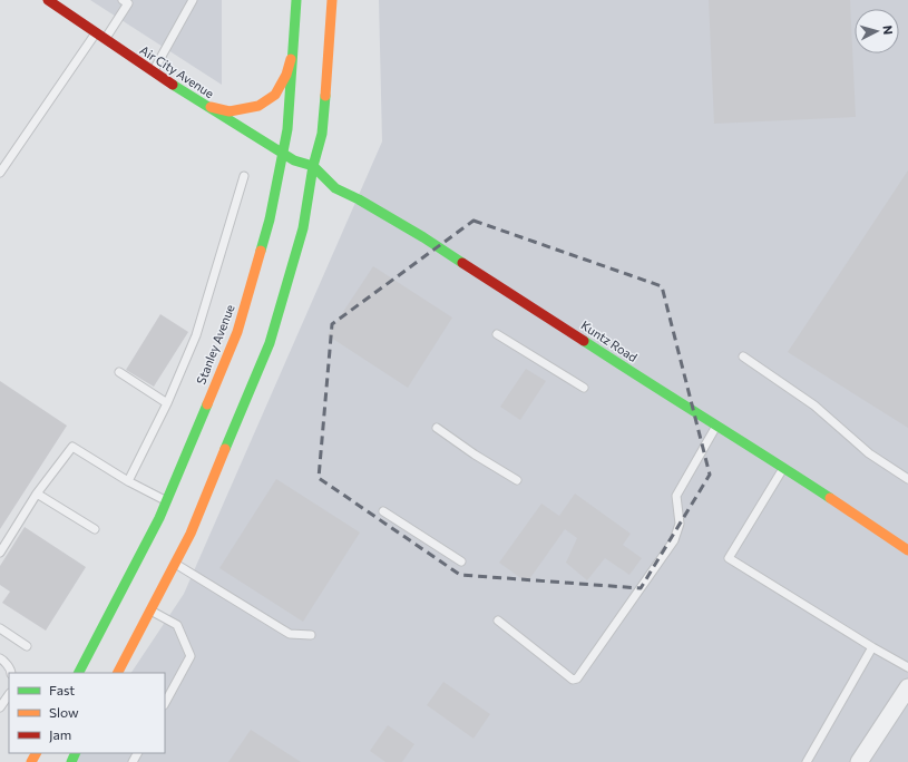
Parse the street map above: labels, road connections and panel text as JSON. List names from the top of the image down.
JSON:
{
  "streets": {
    "main road": ["Air City Avenue", "Kuntz Road", "Stanley Avenue"]
  },
  "crossings": [
    ["Air City Avenue", "Kuntz Road"],
    ["Air City Avenue", "Stanley Avenue"]
  ],
  "legend": ["Fast", "Slow", "Jam"],
  "north": "right"
}
